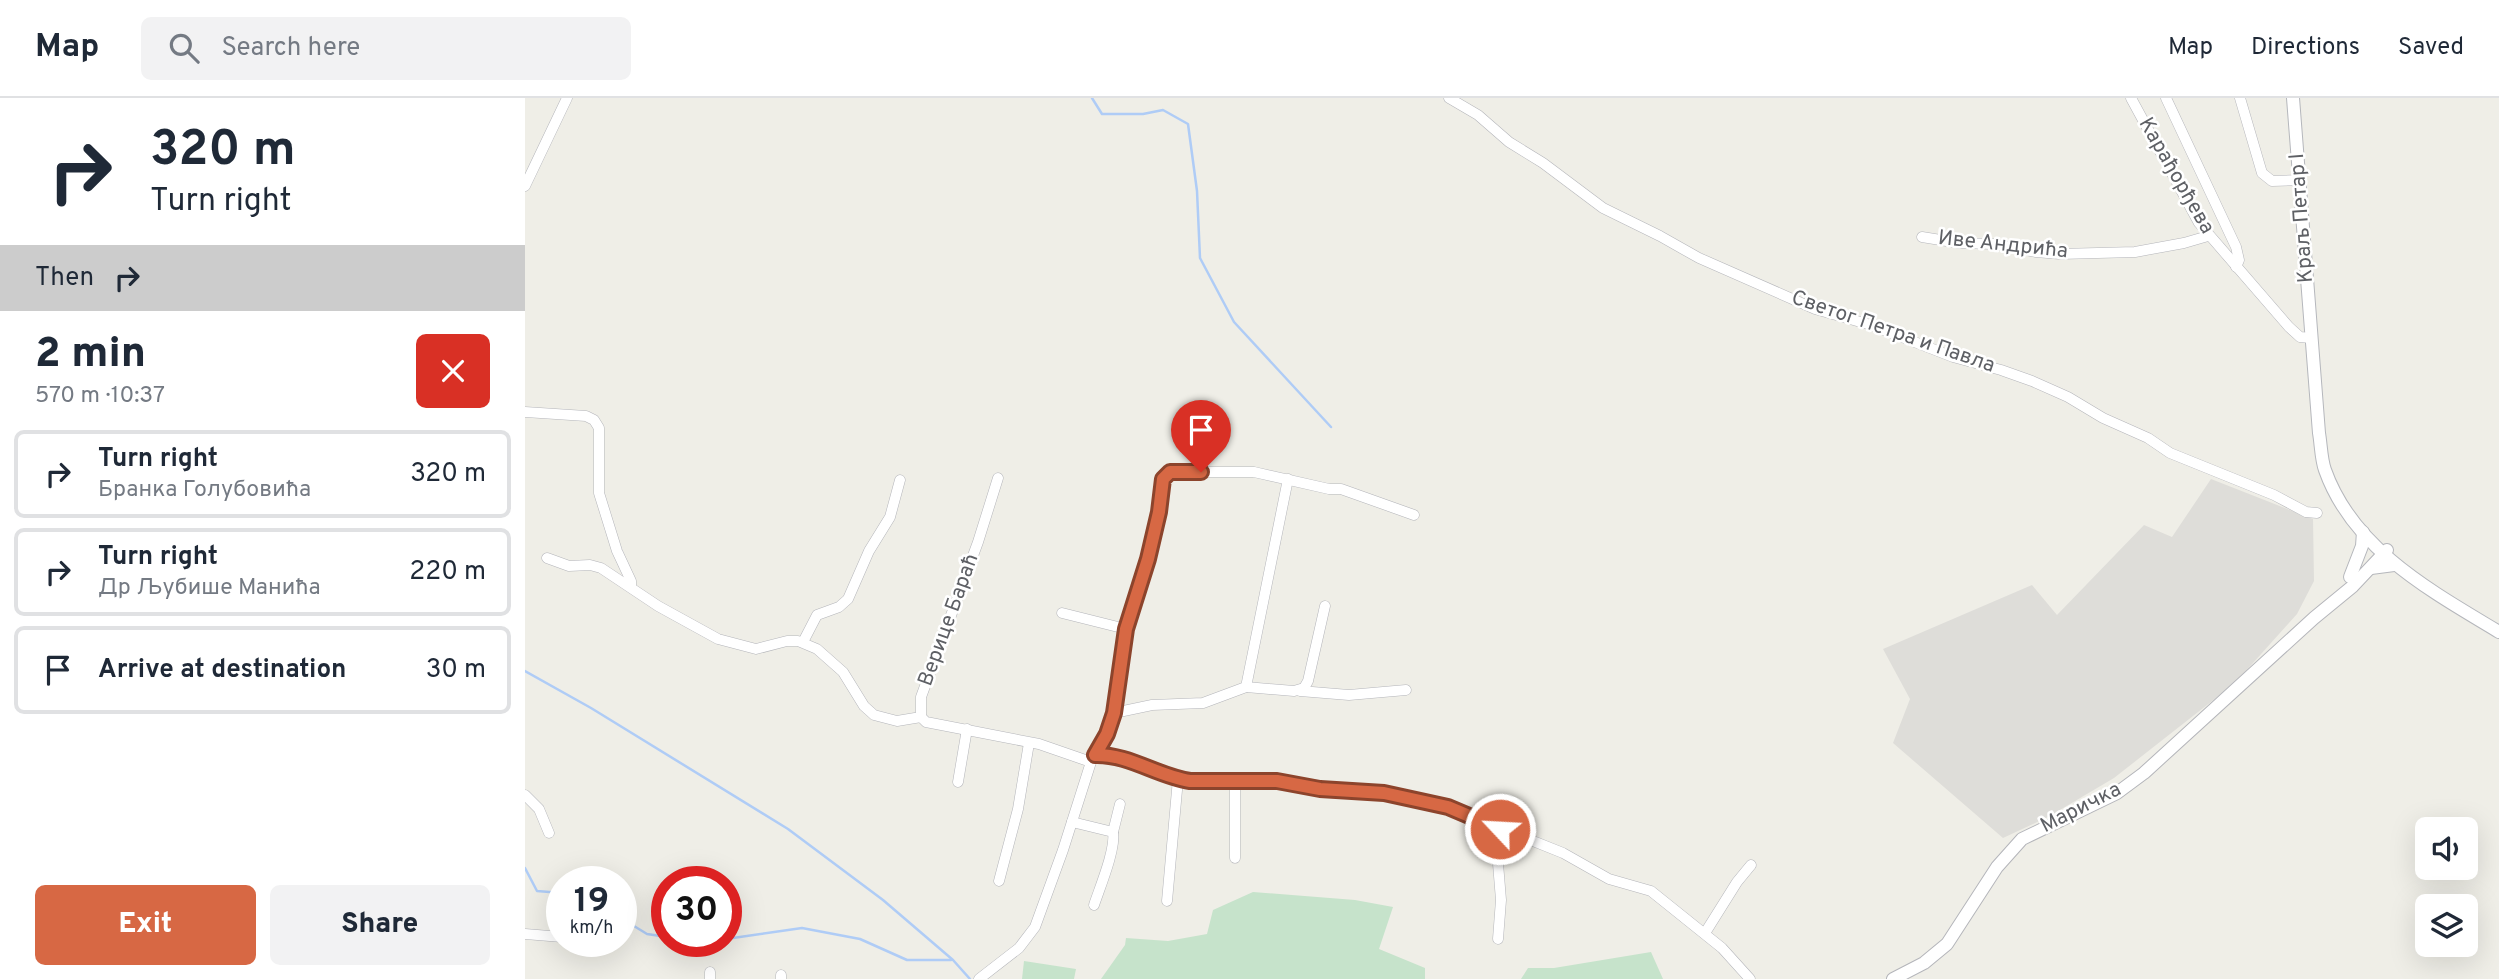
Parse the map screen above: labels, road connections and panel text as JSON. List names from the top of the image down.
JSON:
{
  "streets": {
    "main road": ["Краљ Петар I", "Маричка"],
    "street": [
      "Карађорђева",
      "Иве Андрића",
      "Светог Петра и Павла",
      "Верице Бараћ"
    ]
  },
  "crossings": [
    ["Карађорђева", "Краљ Петар I"],
    ["Карађорђева", "Иве Андрића"]
  ],
  "page": {
    "header": "Map",
    "search": "Search here",
    "nav": ["Map", "Directions", "Saved"],
    "turn": ["320 m", "Turn right"],
    "then": "Then",
    "heading": ["2 min", "570 m · 10:37"],
    "list": [
      {
        "name": "Turn right",
        "note": "Бранка Голубовића",
        "value": "320 m"
      },
      {
        "name": "Turn right",
        "note": "Др Љубише Манића",
        "value": "220 m"
      },
      {
        "name": "Arrive at destination",
        "value": "30 m"
      }
    ],
    "speed": "19 km/h",
    "limit": "30",
    "buttons": ["Exit", "Share"]
  }
}
